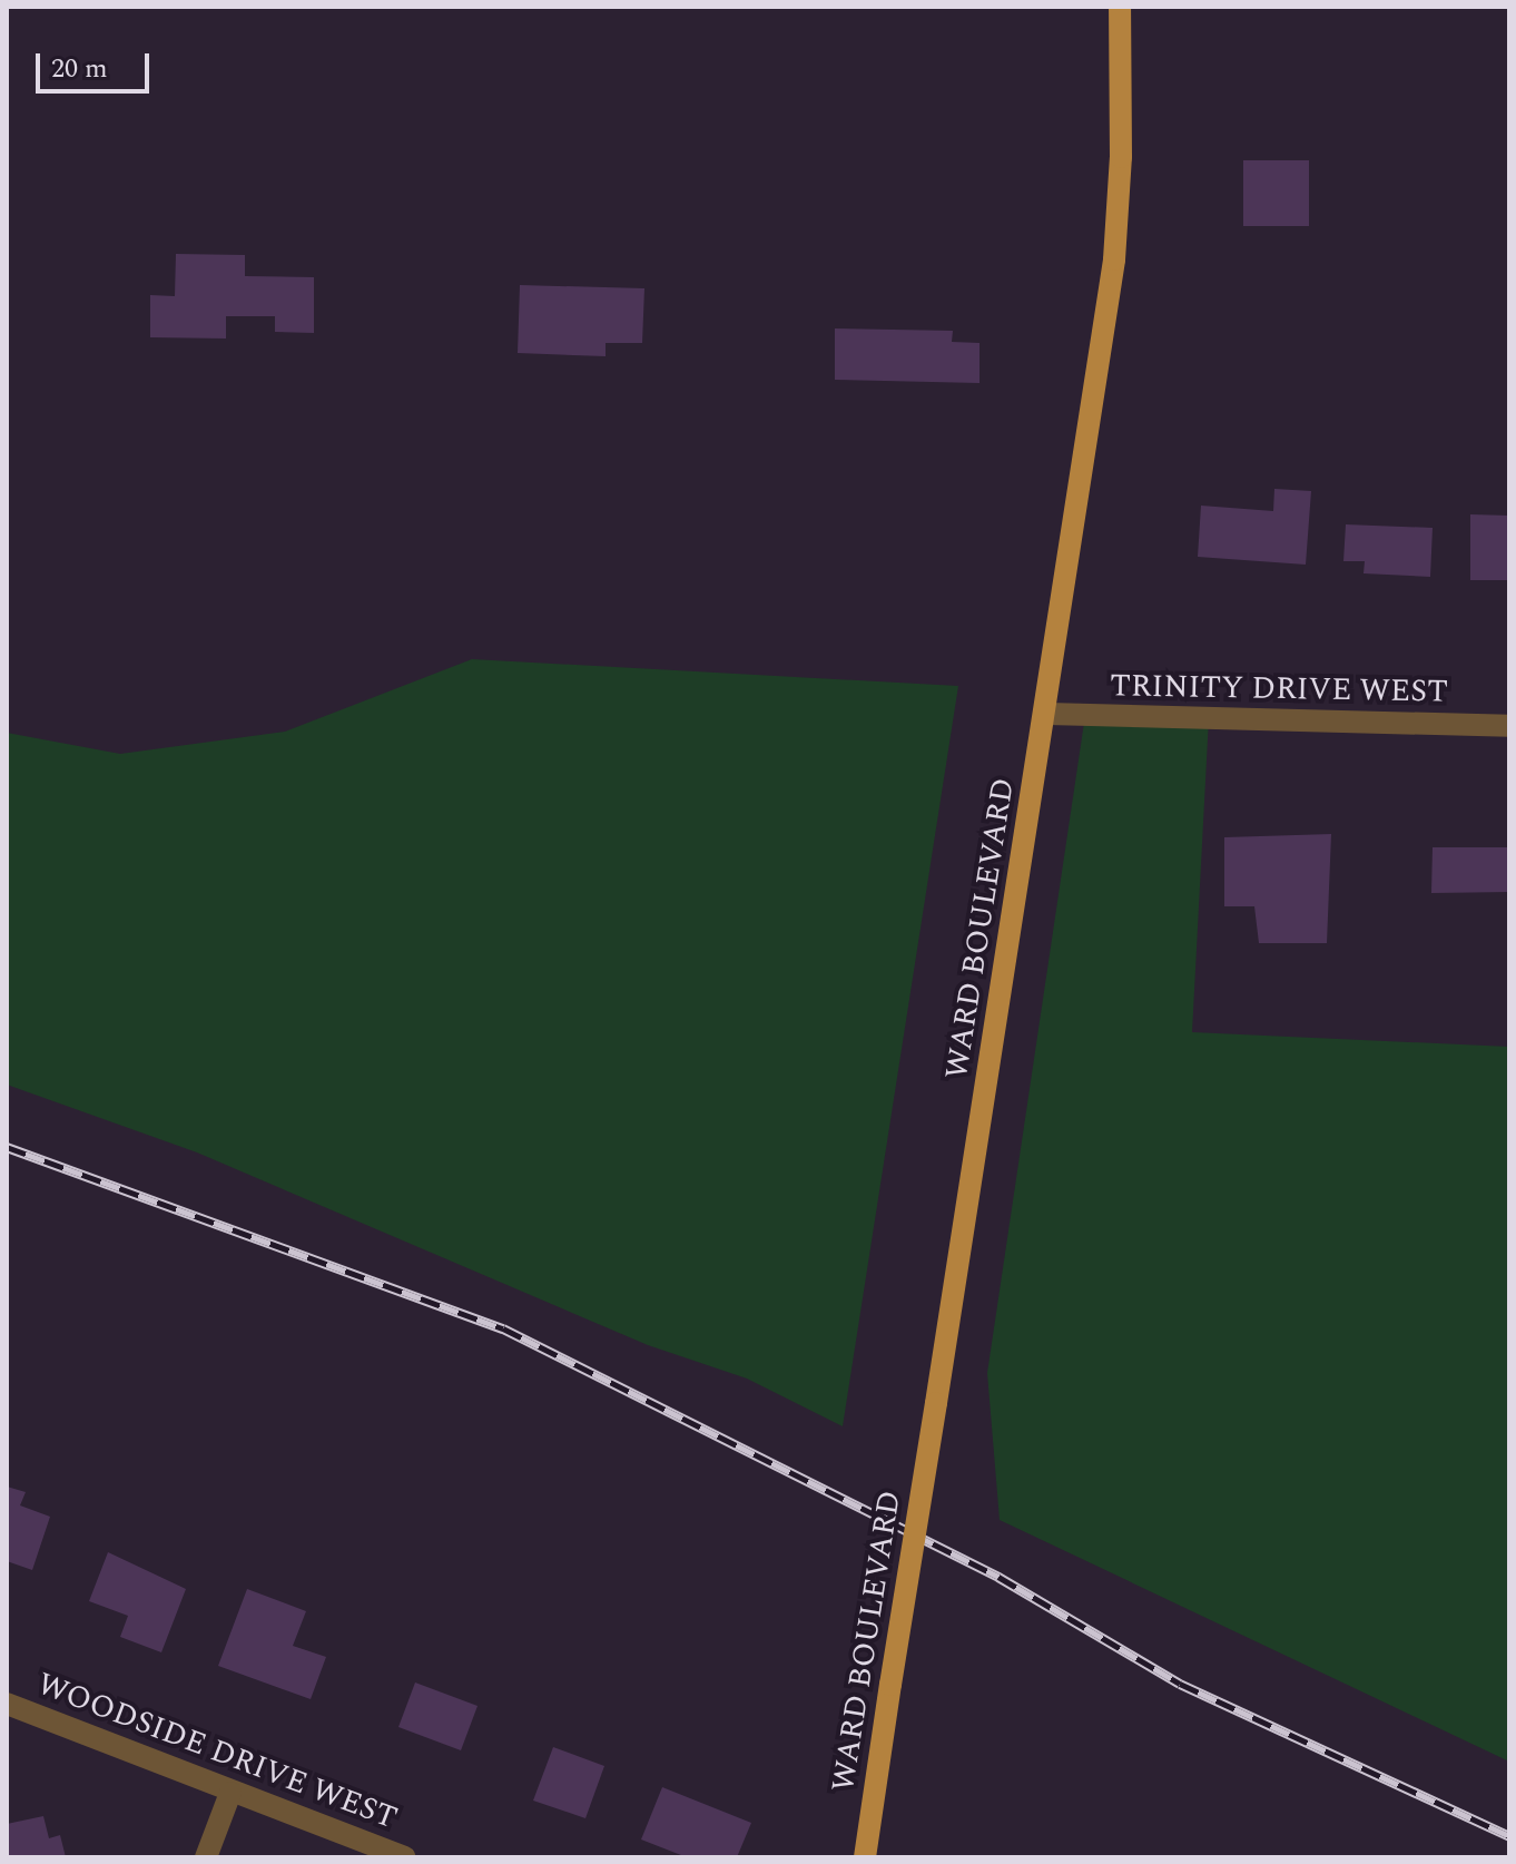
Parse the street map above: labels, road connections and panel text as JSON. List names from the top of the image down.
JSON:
{
  "streets": {
    "main road": ["WARD BOULEVARD"],
    "street": ["TRINITY DRIVE WEST", "WOODSIDE DRIVE WEST"]
  },
  "crossings": [
    ["TRINITY DRIVE WEST", "WARD BOULEVARD"]
  ],
  "scale_bar": "20 m"
}
